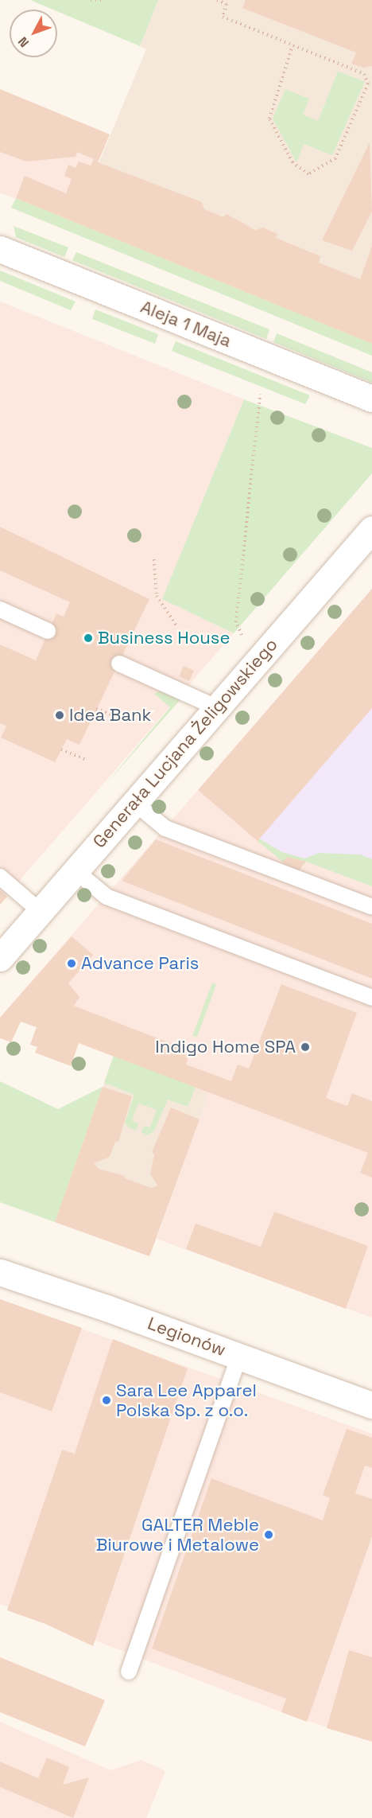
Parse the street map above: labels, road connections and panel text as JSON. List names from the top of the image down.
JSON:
{
  "streets": {
    "street": ["Aleja 1 Maja", "Generała Lucjana Żeligowskiego", "Legionów"]
  },
  "places": [
    "Business House",
    "Idea Bank",
    "Advance Paris",
    "Indigo Home SPA",
    "Sara Lee Apparel Polska Sp. z o.o.",
    "GALTER Meble Biurowe i Metalowe"
  ],
  "north": "bottom left"
}
